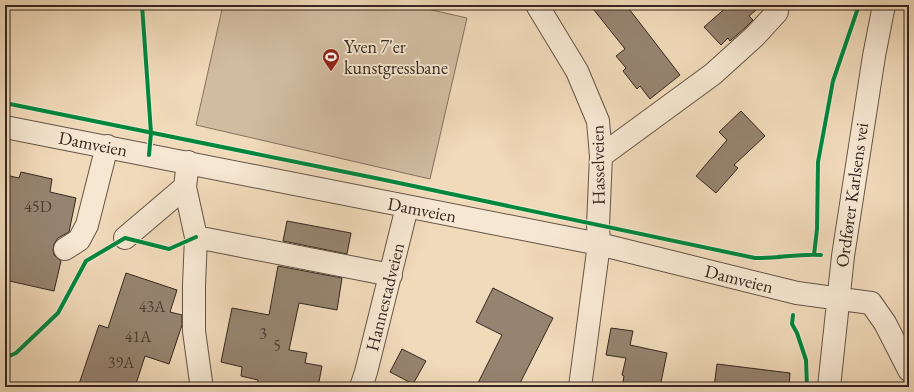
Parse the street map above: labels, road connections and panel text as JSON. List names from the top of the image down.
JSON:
{
  "streets": {
    "street": [
      "Damveien",
      "Hasselveien",
      "Ordfører Karlsens vei",
      "Hannestadveien"
    ]
  },
  "crossings": [
    ["Damveien", "Hasselveien"],
    ["Damveien", "Ordfører Karlsens vei"],
    ["Damveien", "Hannestadveien"]
  ],
  "places": {
    "sports": ["Yven 7'er kunstgressbane"]
  },
  "house_numbers": [
    "45D",
    "43A",
    "3",
    "41A",
    "5",
    "39A"
  ]
}
